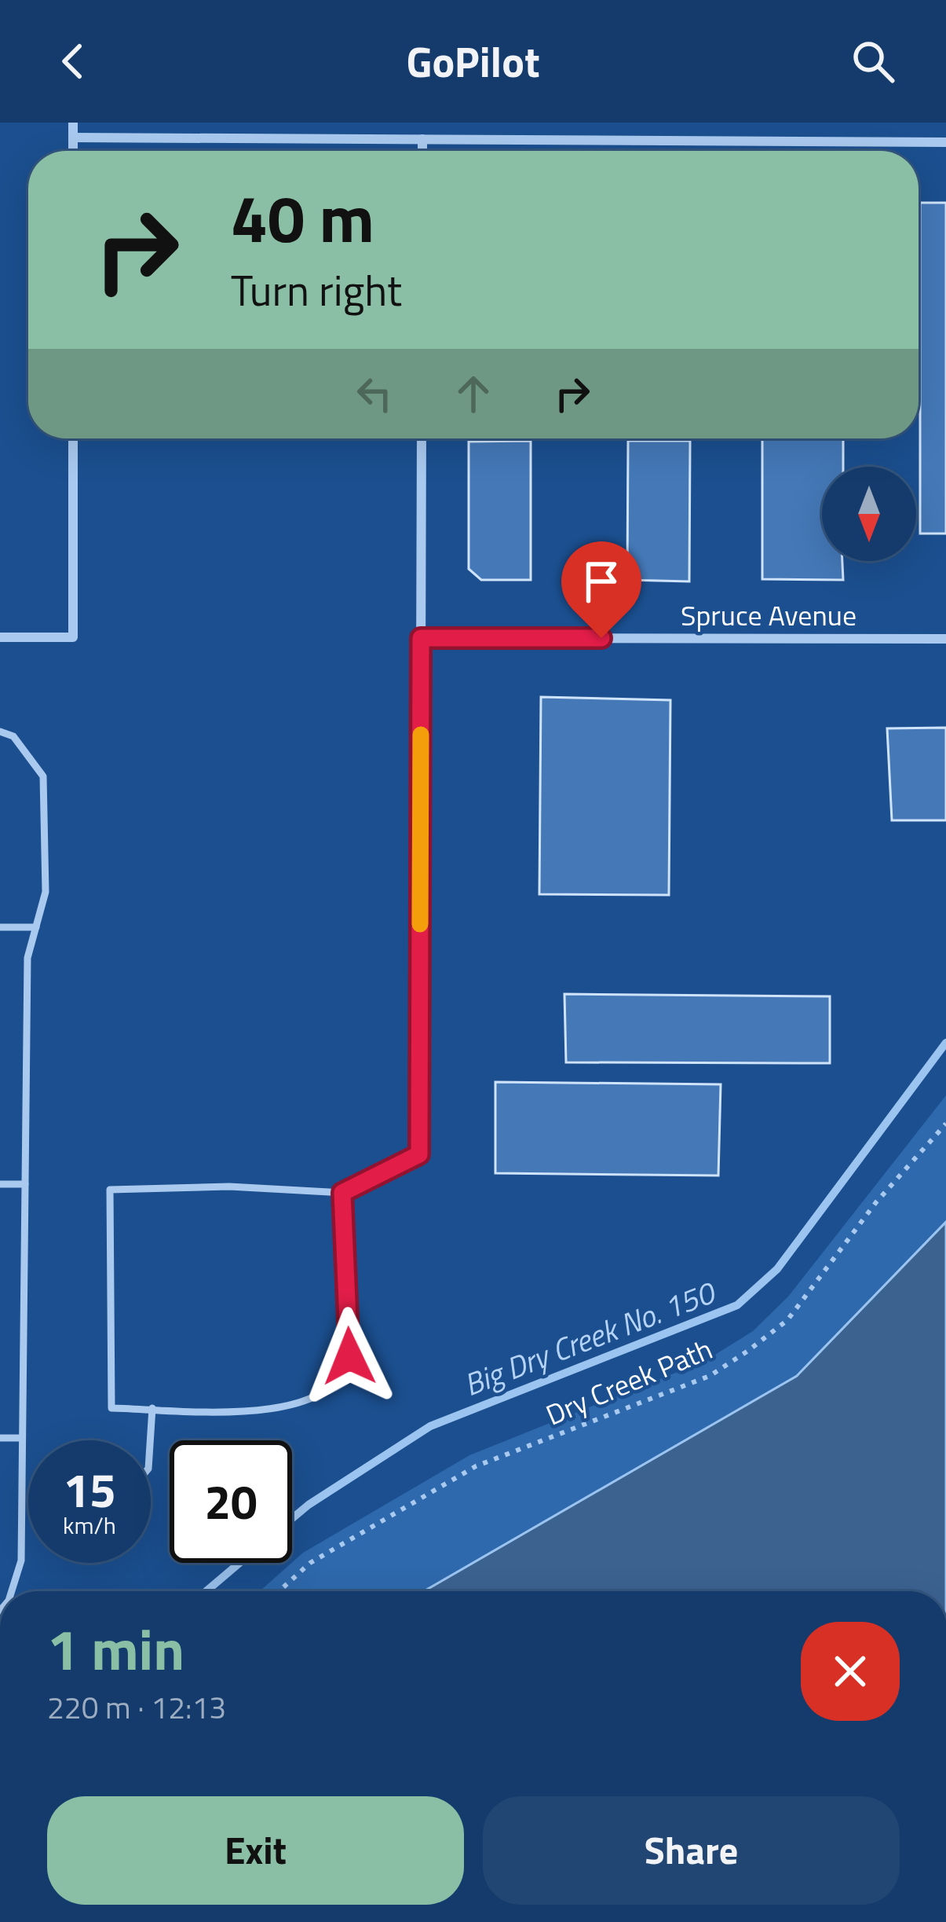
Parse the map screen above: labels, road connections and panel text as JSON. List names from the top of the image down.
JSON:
{
  "streets": {
    "street": ["Spruce Avenue"],
    "path": ["Dry Creek Path"]
  },
  "water": ["Big Dry Creek No. 150"],
  "north": "bottom",
  "page": {
    "header": "GoPilot",
    "turn": ["40 m", "Turn right"],
    "speed": "15 km/h",
    "limit": "20",
    "heading": ["1 min", "220 m · 12:13"],
    "buttons": ["Exit", "Share"]
  }
}
